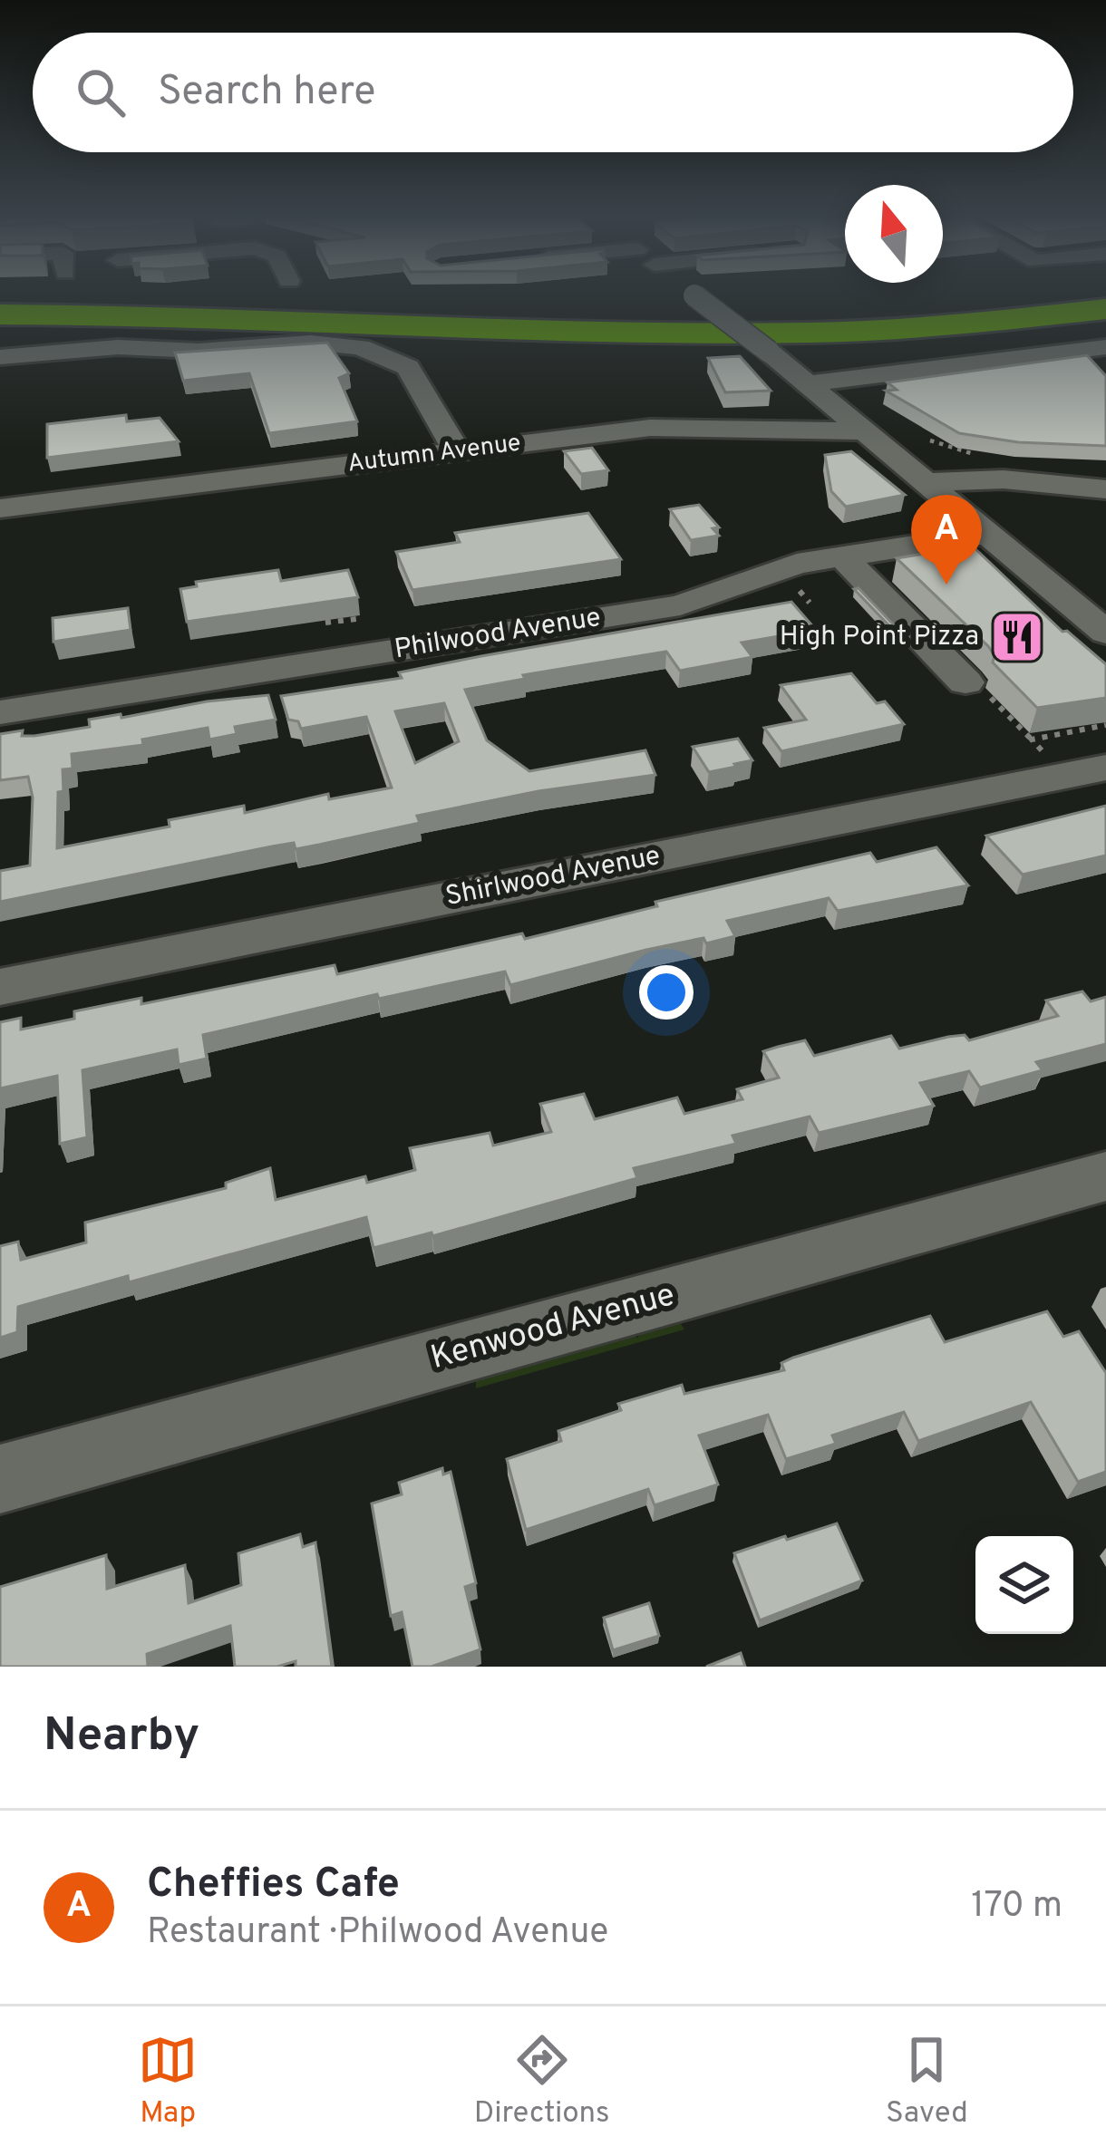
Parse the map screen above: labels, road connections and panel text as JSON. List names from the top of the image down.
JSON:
{
  "streets": {
    "street": [
      "Autumn Avenue",
      "Philwood Avenue",
      "Shirlwood Avenue",
      "Kenwood Avenue"
    ]
  },
  "places": {
    "restaurant": ["High Point Pizza"]
  },
  "north": "top",
  "page": {
    "search": "Search here",
    "pins": "A",
    "heading": "Nearby",
    "list": [
      {
        "mark": "A",
        "name": "Cheffies Cafe",
        "note": "Restaurant · Philwood Avenue",
        "value": "170 m"
      }
    ],
    "nav": ["Map", "Directions", "Saved"]
  }
}
